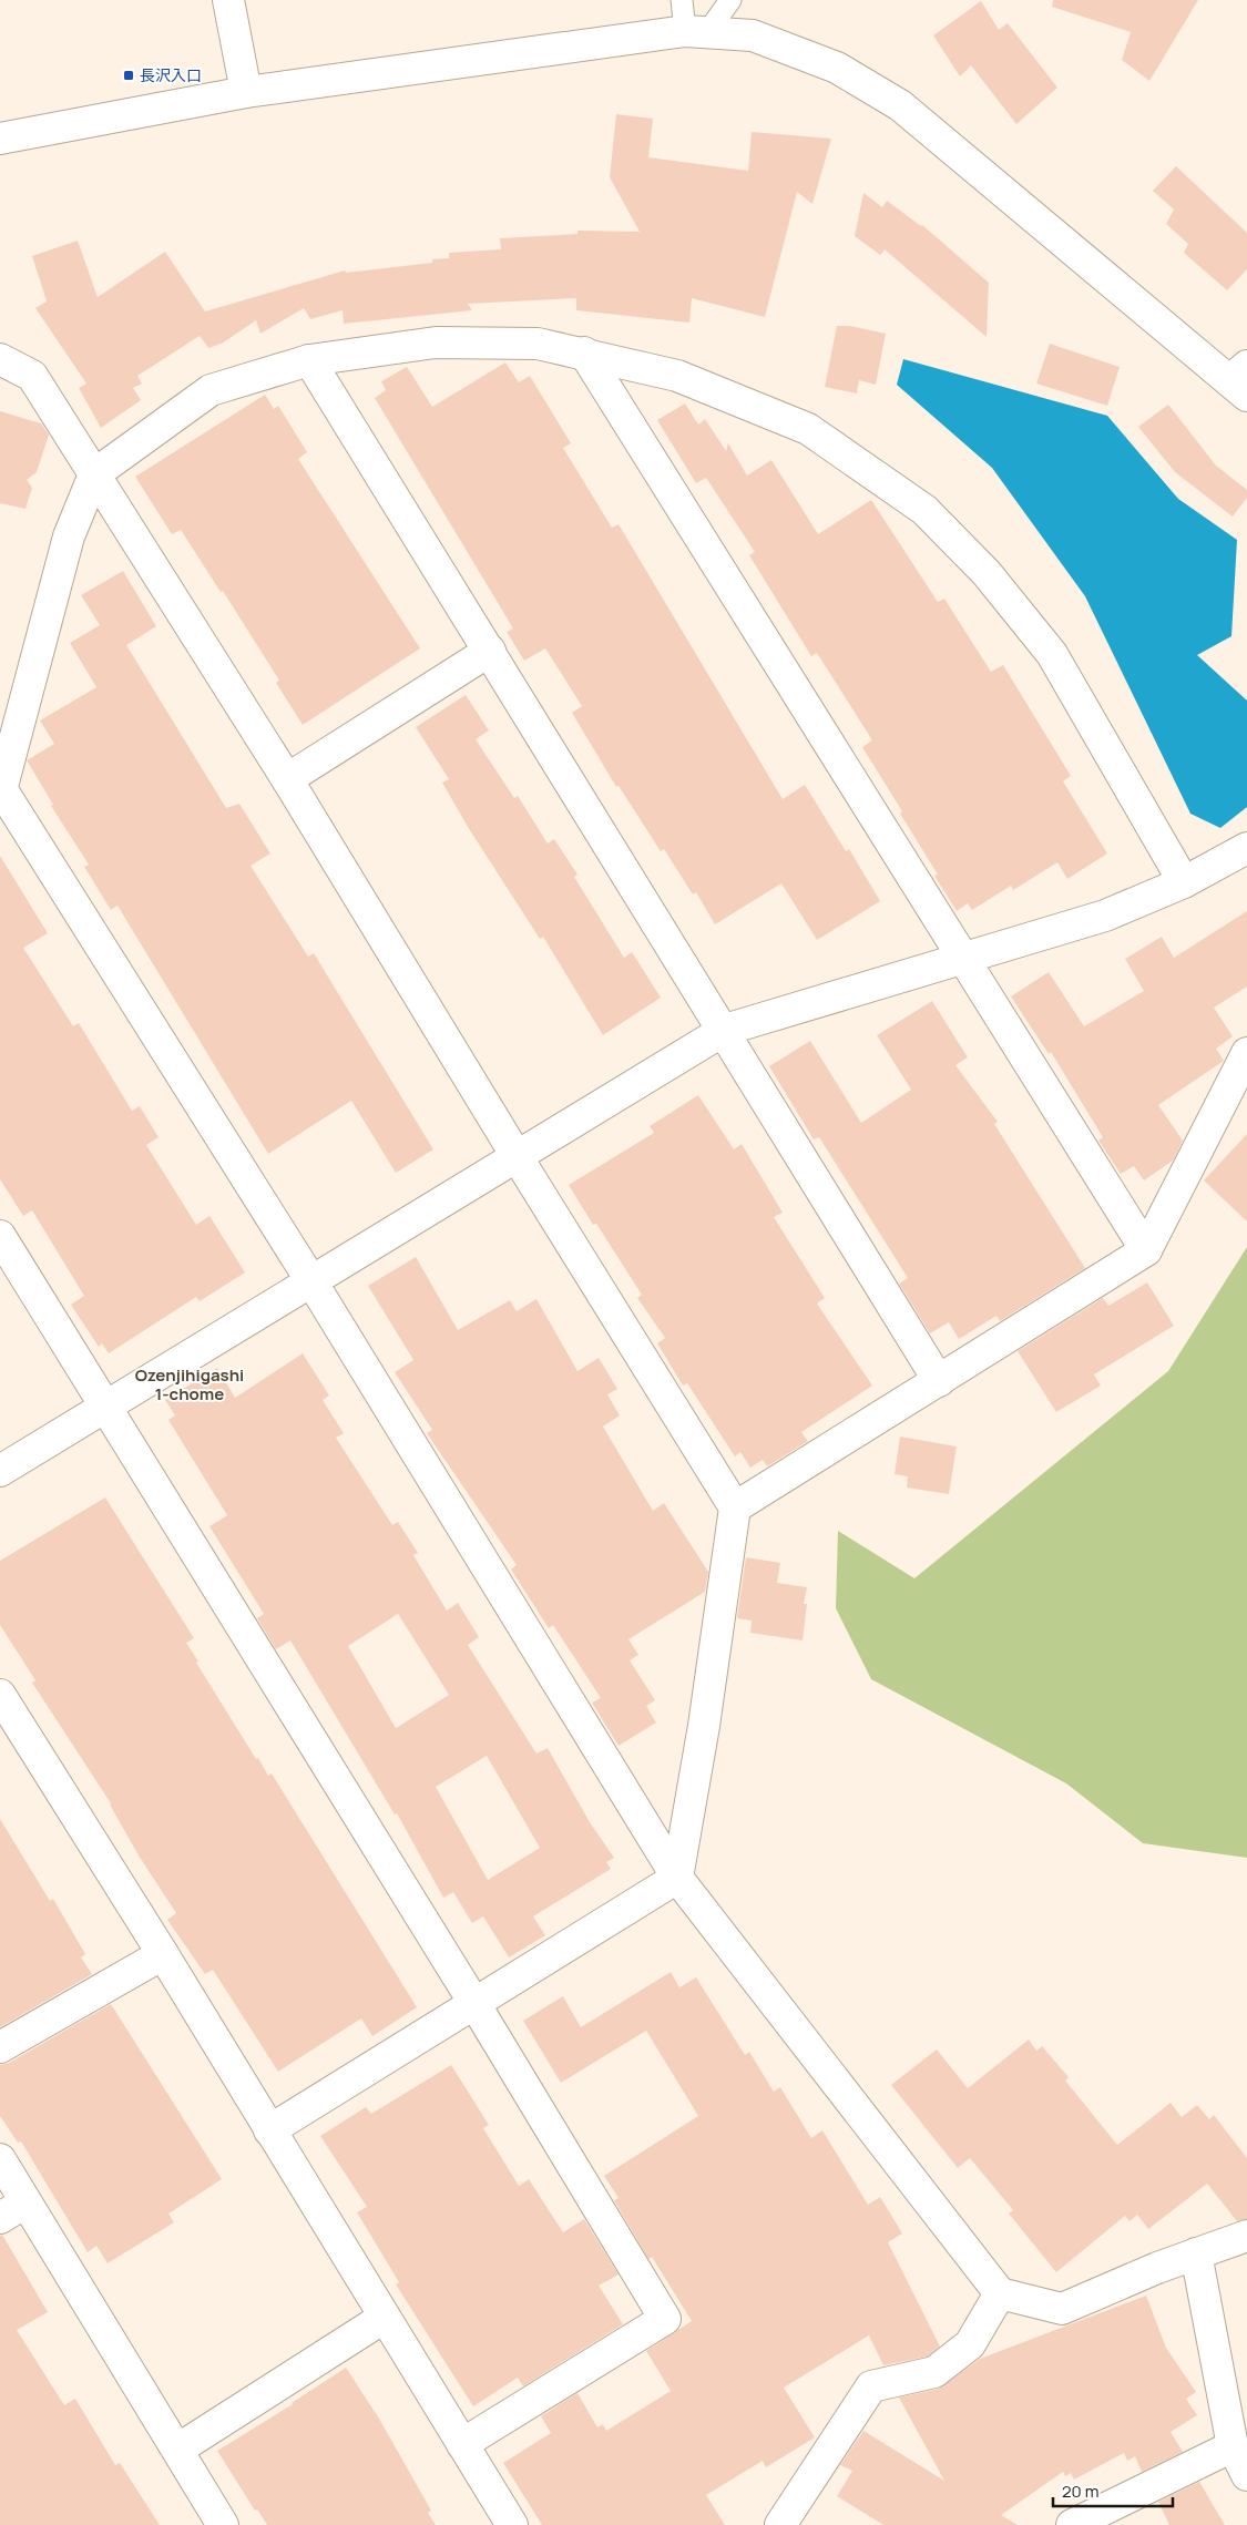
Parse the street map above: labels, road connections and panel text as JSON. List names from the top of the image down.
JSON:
{
  "districts": ["Ozenjihigashi 1-chome"],
  "places": {
    "transit": ["長沢入口"]
  },
  "scale_bar": "20 m"
}
